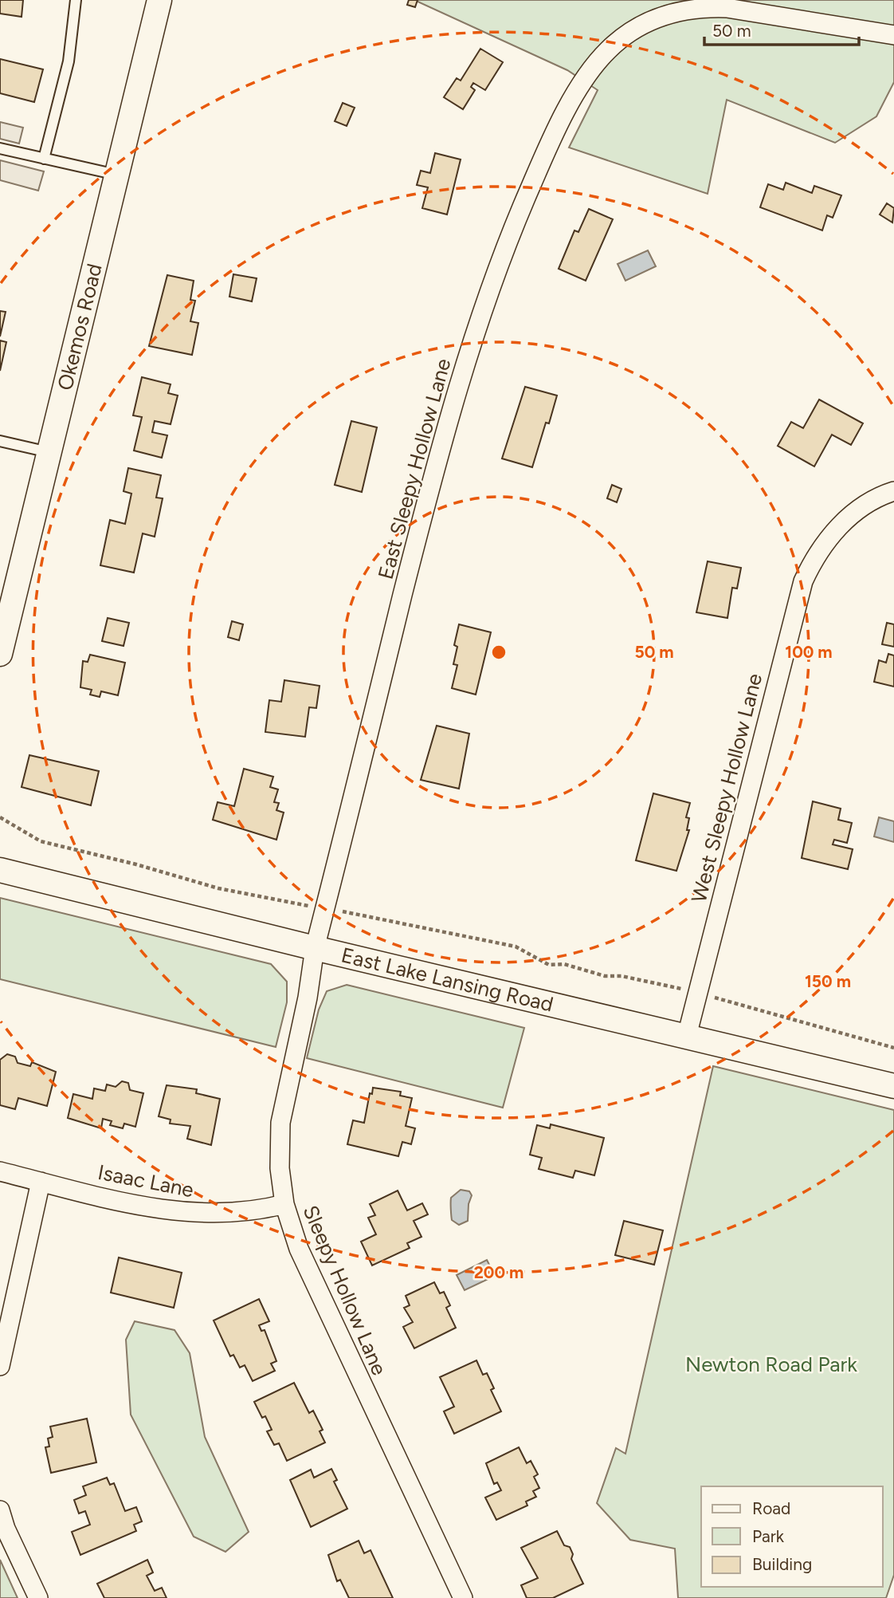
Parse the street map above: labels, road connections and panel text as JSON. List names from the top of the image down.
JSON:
{
  "streets": {
    "street": [
      "Okemos Road",
      "East Sleepy Hollow Lane",
      "West Sleepy Hollow Lane",
      "East Lake Lansing Road",
      "Isaac Lane",
      "Sleepy Hollow Lane"
    ]
  },
  "crossings": [
    ["East Sleepy Hollow Lane", "East Lake Lansing Road"],
    ["East Sleepy Hollow Lane", "Sleepy Hollow Lane"],
    ["West Sleepy Hollow Lane", "East Lake Lansing Road"],
    ["East Lake Lansing Road", "Sleepy Hollow Lane"],
    ["Isaac Lane", "Sleepy Hollow Lane"]
  ],
  "parks": ["Newton Road Park"],
  "legend": ["Road", "Park", "Building"],
  "scale_bar": "50 m",
  "rings": [
    "50 m",
    "100 m",
    "150 m",
    "200 m"
  ]
}
